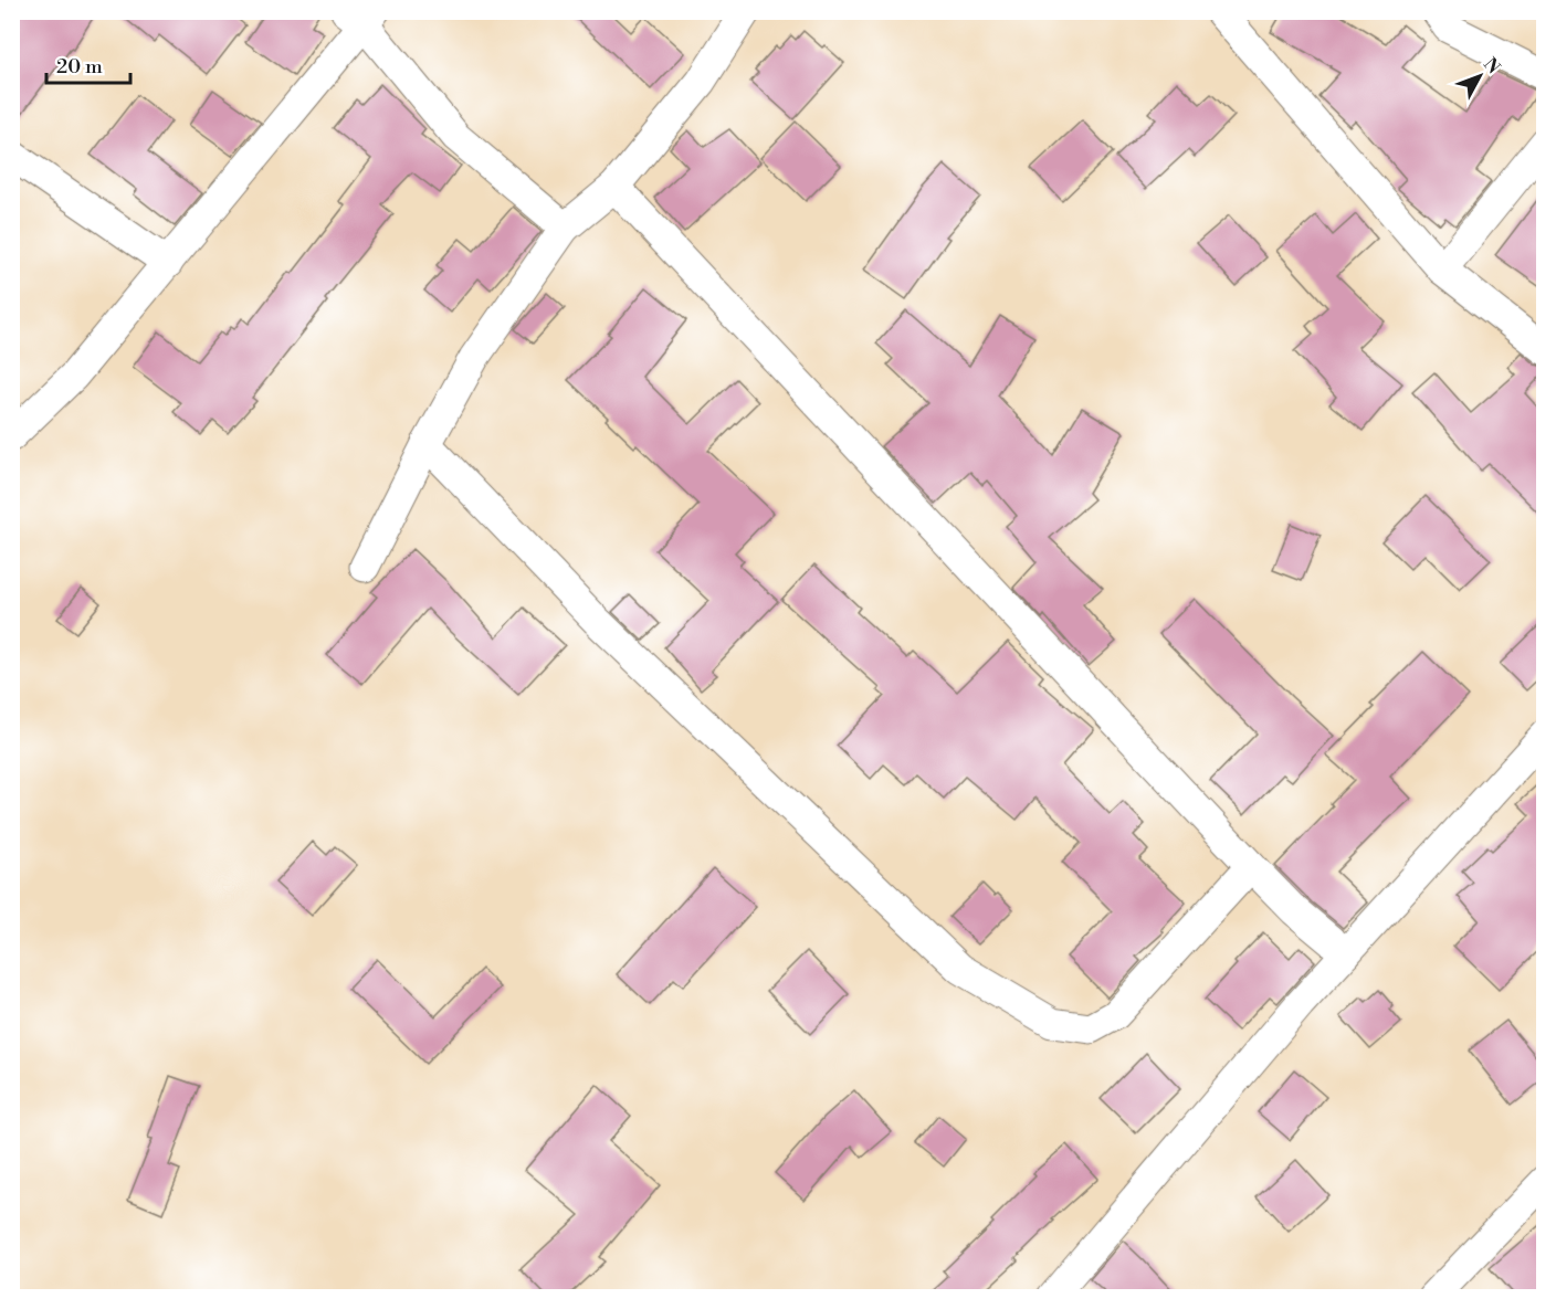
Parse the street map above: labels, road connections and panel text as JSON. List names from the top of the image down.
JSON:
{
  "scale_bar": "20 m",
  "north": "top right"
}
